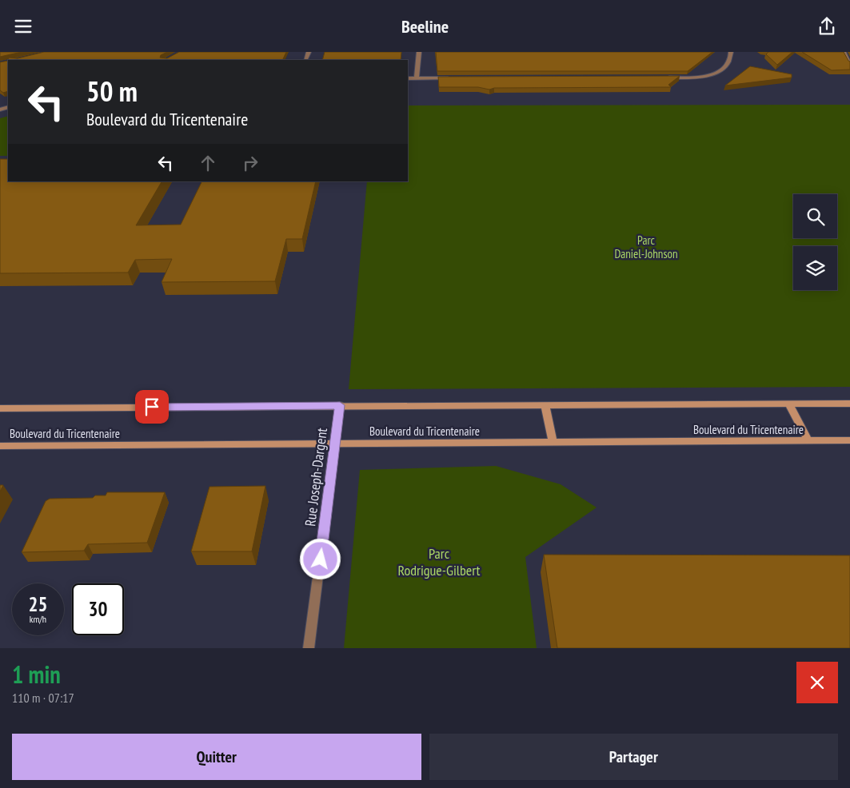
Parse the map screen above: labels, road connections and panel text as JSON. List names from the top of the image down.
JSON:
{
  "streets": {
    "street": ["Boulevard du Tricentenaire", "Rue Joseph-Dargent"]
  },
  "crossings": [
    ["Boulevard du Tricentenaire", "Rue Joseph-Dargent"]
  ],
  "parks": ["Parc Daniel-Johnson", "Parc Rodrigue-Gilbert"],
  "page": {
    "header": "Beeline",
    "turn": ["50 m", "Boulevard du Tricentenaire"],
    "speed": "25 km/h",
    "limit": "30",
    "heading": ["1 min", "110 m · 07:17"],
    "buttons": ["Quitter", "Partager"]
  }
}
